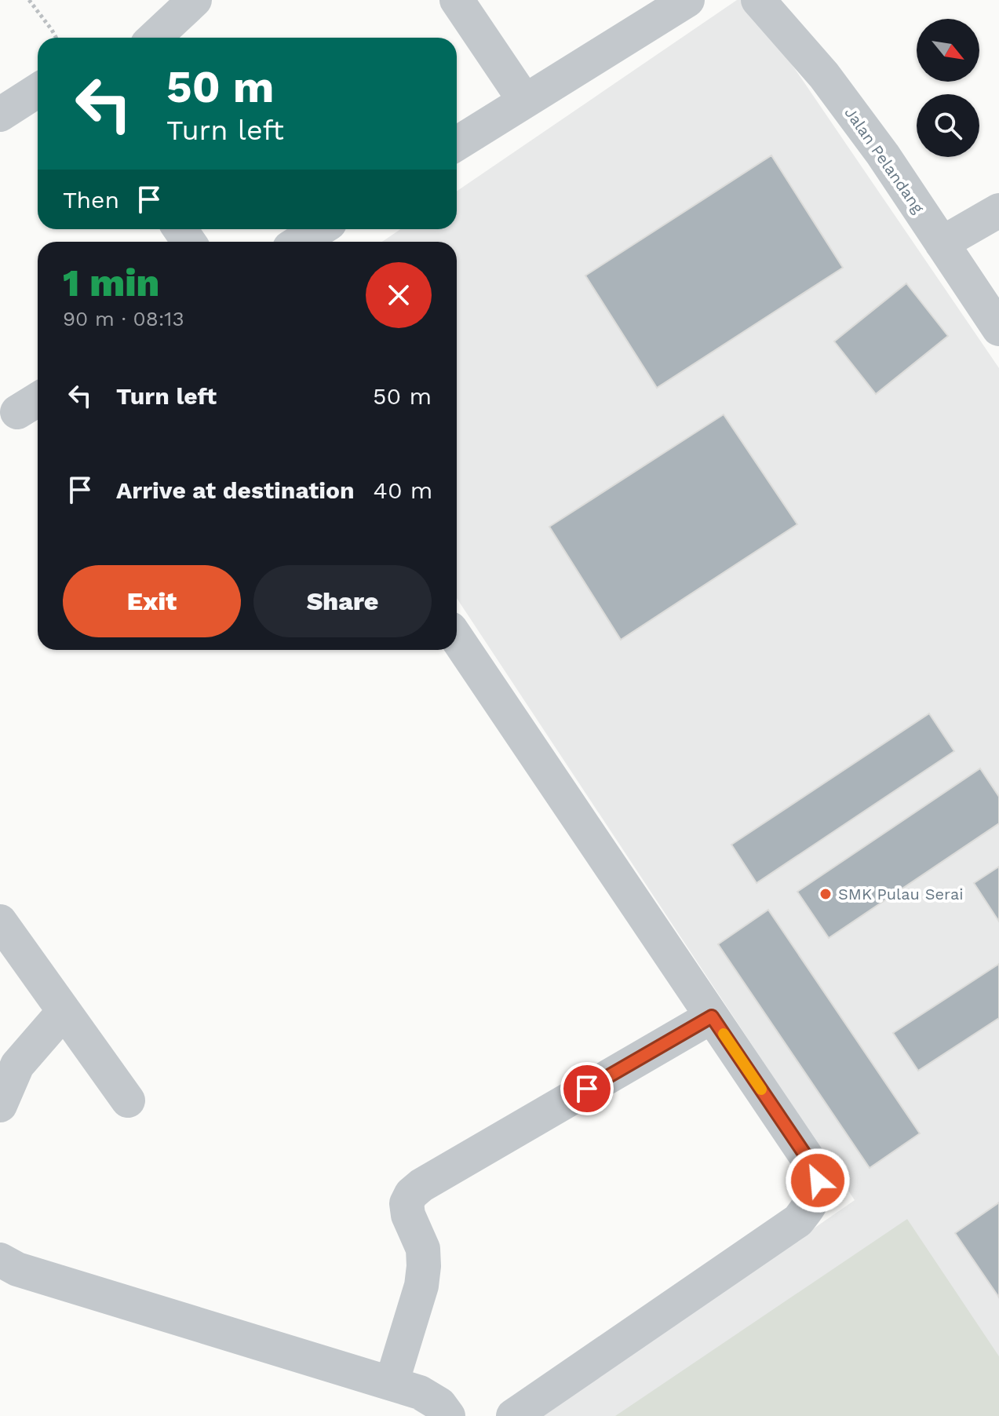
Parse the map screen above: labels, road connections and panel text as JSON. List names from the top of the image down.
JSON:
{
  "streets": {
    "street": ["Jalan Pelandang"]
  },
  "places": ["SMK Pulau Serai"],
  "north": "bottom right",
  "page": {
    "turn": ["50 m", "Turn left"],
    "then": "Then",
    "heading": ["1 min", "90 m · 08:13"],
    "list": [
      {
        "name": "Turn left",
        "value": "50 m"
      },
      {
        "name": "Arrive at destination",
        "value": "40 m"
      }
    ],
    "buttons": ["Exit", "Share"]
  }
}
